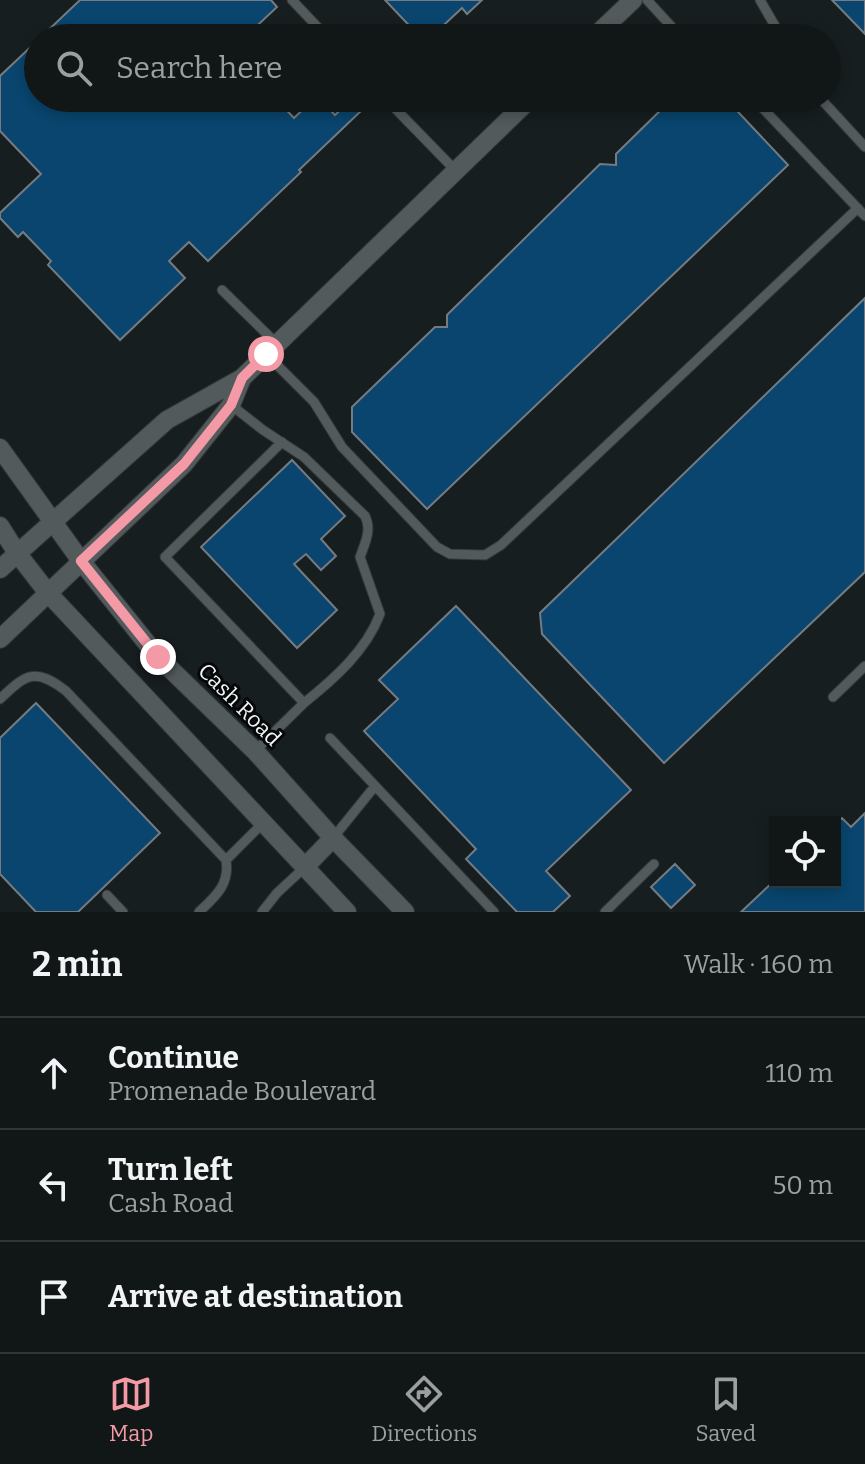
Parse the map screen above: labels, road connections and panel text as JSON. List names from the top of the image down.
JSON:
{
  "streets": {
    "street": ["Cash Road"]
  },
  "page": {
    "search": "Search here",
    "heading": ["2 min", "Walk · 160 m"],
    "list": [
      ["Continue", "Promenade Boulevard", "110 m"],
      ["Turn left", "Cash Road", "50 m"],
      "Arrive at destination"
    ],
    "nav": ["Map", "Directions", "Saved"]
  }
}
